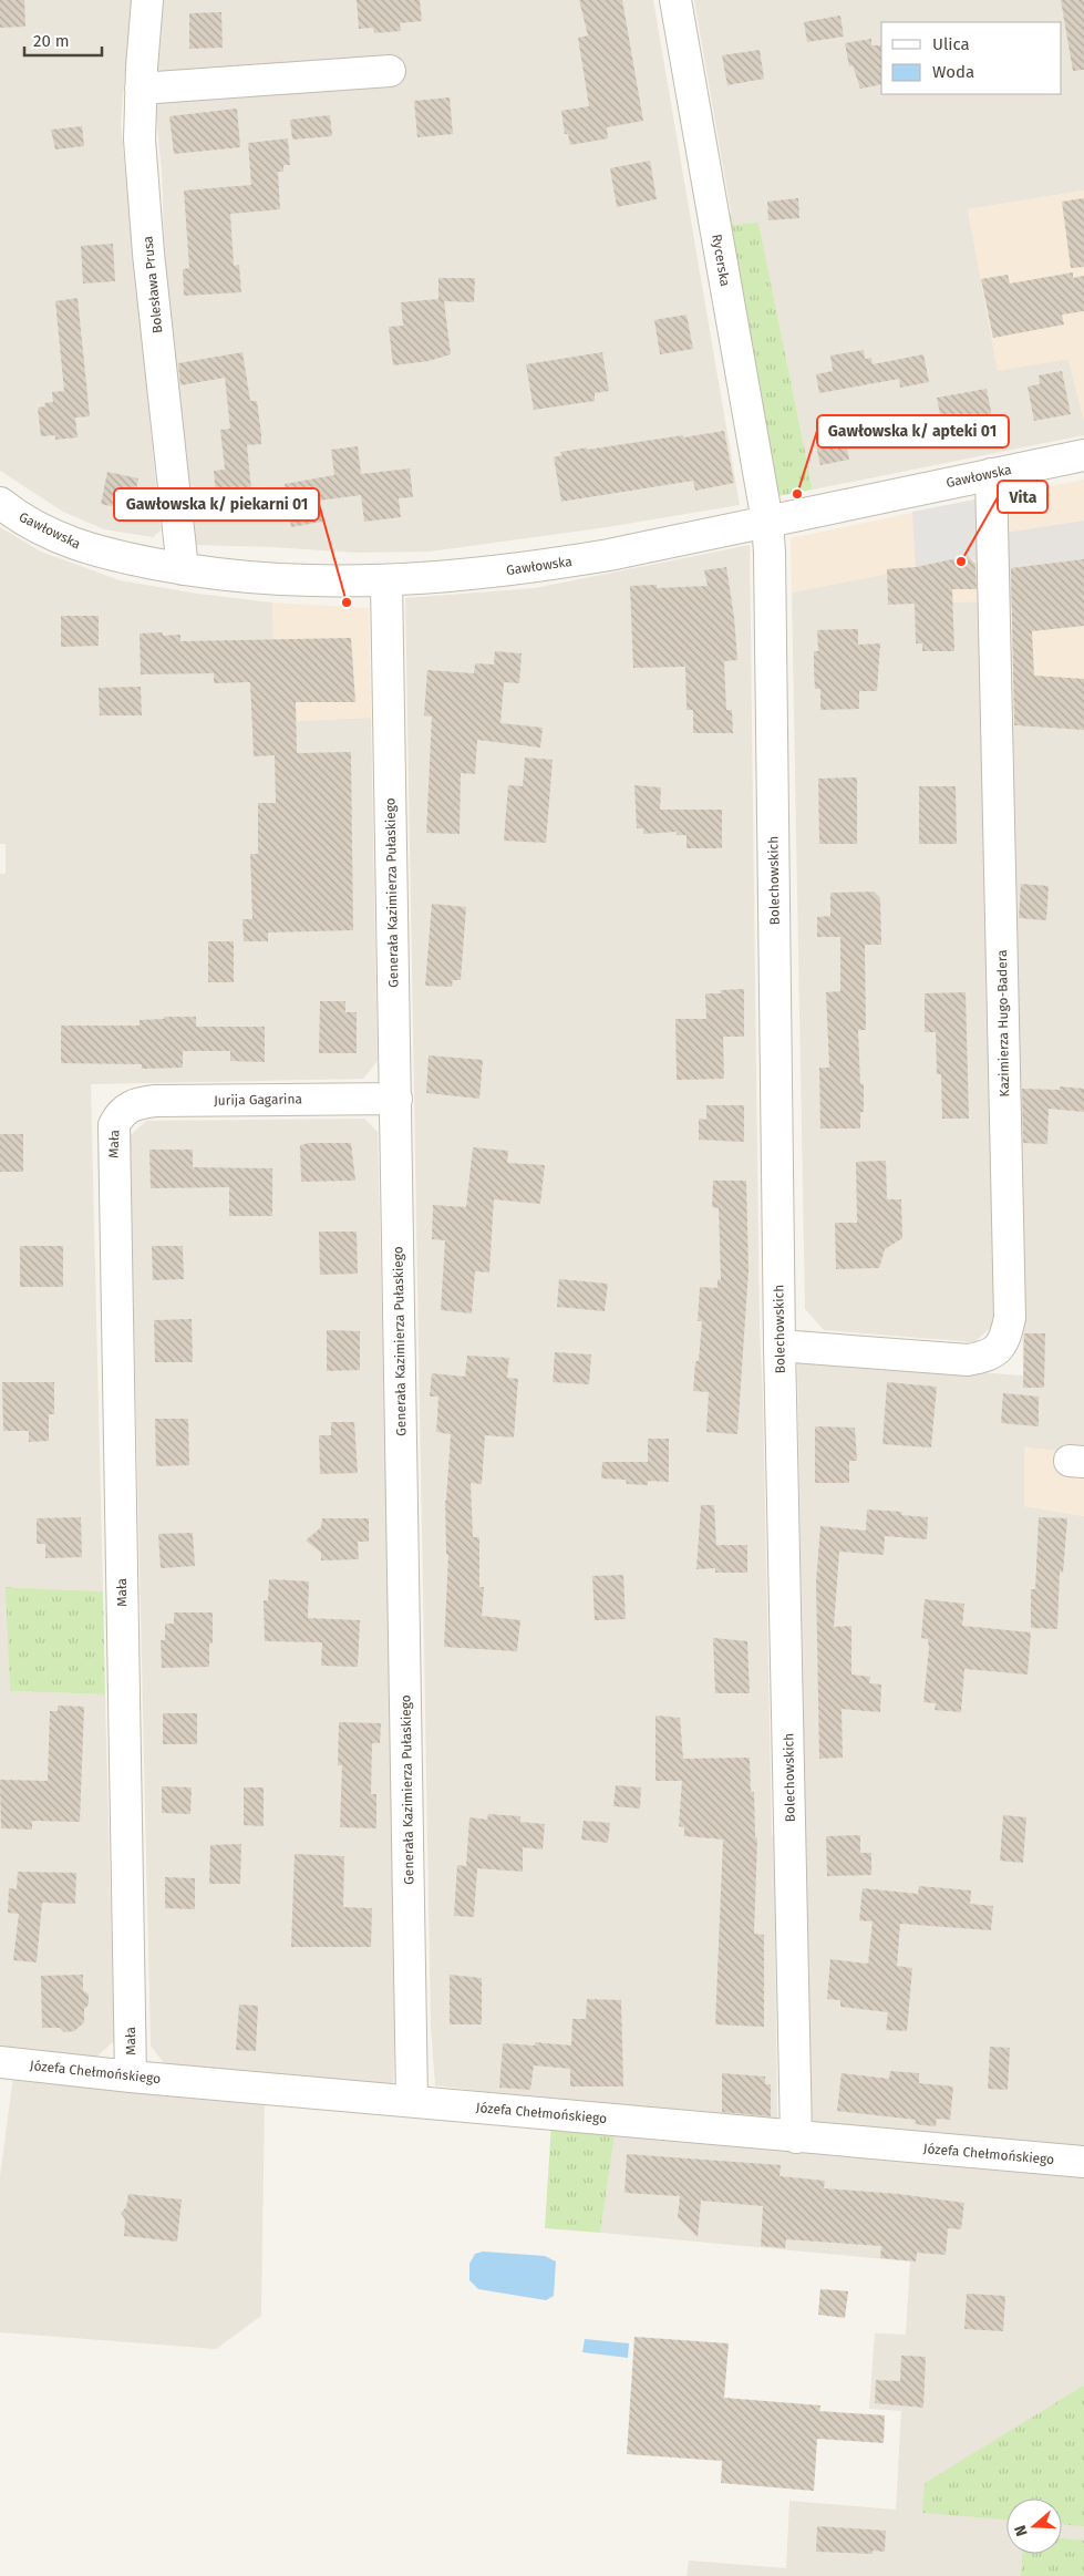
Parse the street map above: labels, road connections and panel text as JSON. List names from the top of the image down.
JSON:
{
  "streets": {
    "street": [
      "Rycerska",
      "Bolesława Prusa",
      "Gawłowska",
      "Bolechowskich",
      "Generała Kazimierza Pułaskiego",
      "Kazimierza Hugo-Badera",
      "Jurija Gagarina",
      "Mała",
      "Józefa Chełmońskiego"
    ]
  },
  "crossings": [
    ["Rycerska", "Gawłowska"],
    ["Rycerska", "Bolechowskich"],
    ["Bolesława Prusa", "Gawłowska"],
    ["Gawłowska", "Bolechowskich"],
    ["Gawłowska", "Generała Kazimierza Pułaskiego"],
    ["Gawłowska", "Kazimierza Hugo-Badera"],
    ["Bolechowskich", "Kazimierza Hugo-Badera"],
    ["Bolechowskich", "Józefa Chełmońskiego"],
    ["Generała Kazimierza Pułaskiego", "Jurija Gagarina"],
    ["Generała Kazimierza Pułaskiego", "Józefa Chełmońskiego"],
    ["Jurija Gagarina", "Mała"],
    ["Mała", "Józefa Chełmońskiego"]
  ],
  "places": ["Gawłowska k/ apteki 01", "Vita", "Gawłowska k/ piekarni 01"],
  "legend": ["Ulica", "Woda"],
  "scale_bar": "20 m",
  "north": "left"
}
